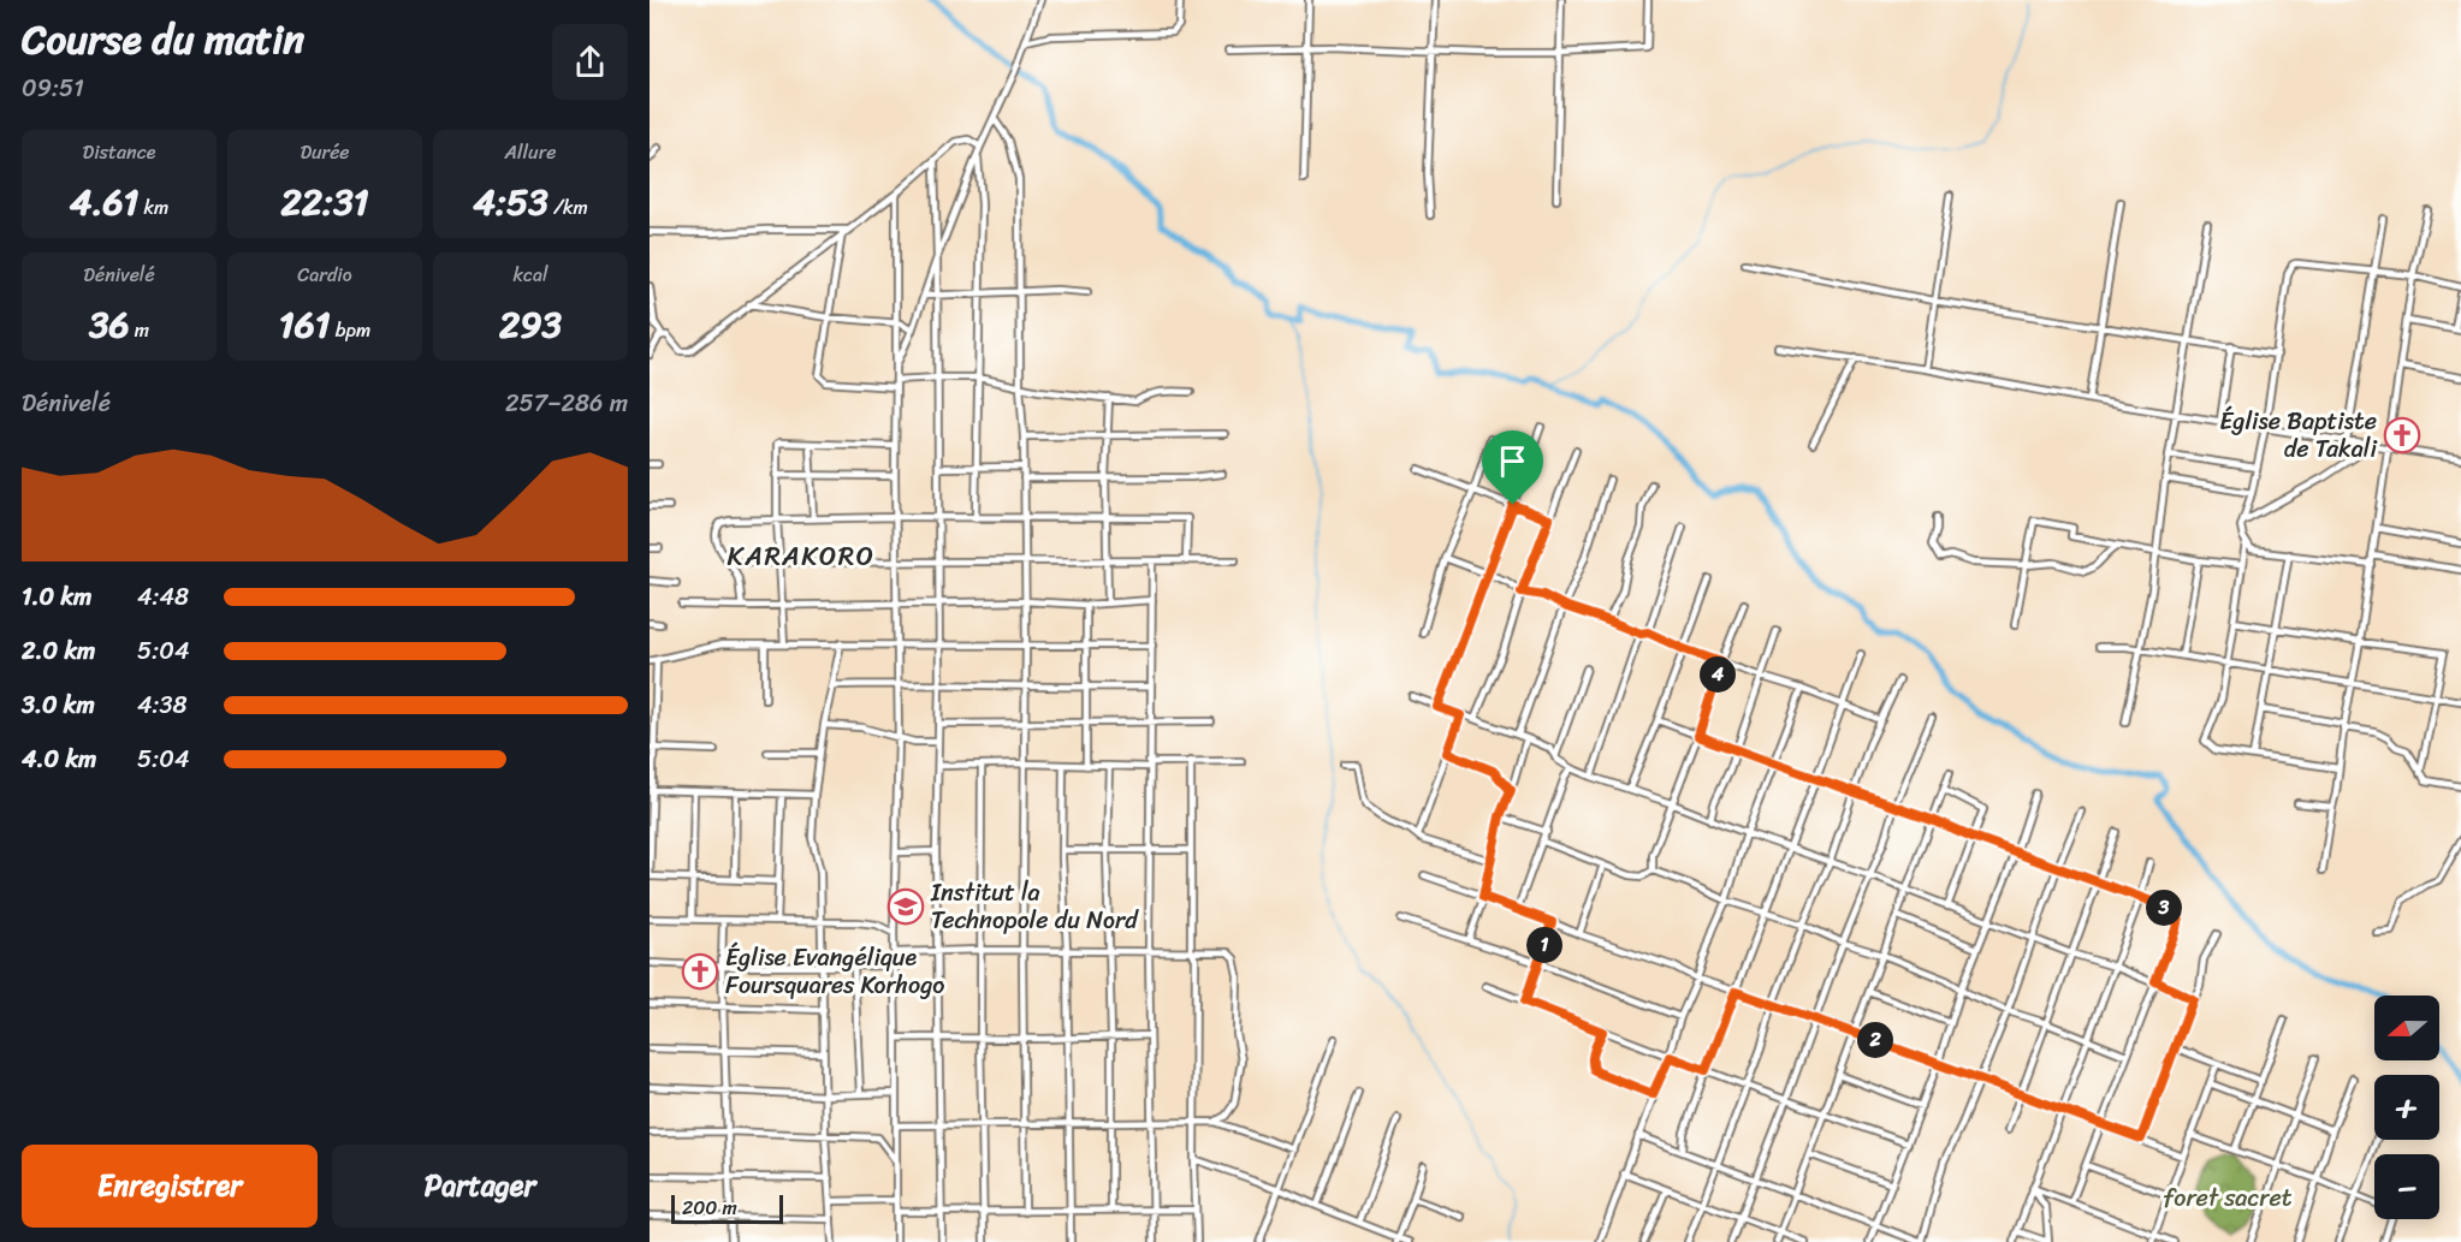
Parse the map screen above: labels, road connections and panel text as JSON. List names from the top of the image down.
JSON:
{
  "districts": ["KARAKORO"],
  "parks": ["foret sacret"],
  "places": {
    "church": ["Église Baptiste de Takali", "Église Evangélique Foursquares Korhogo"],
    "school or university": ["Institut la Technopole du Nord"]
  },
  "scale_bar": "200 m",
  "north": "left",
  "page": {
    "heading": ["Course du matin", "09:51"],
    "stats": [
      ["Distance", "4.61 km"],
      ["Durée", "22:31"],
      ["Allure", "4:53 /km"],
      ["Dénivelé", "36 m"],
      ["Cardio", "161 bpm"],
      ["kcal", "293"]
    ],
    "chart": ["Dénivelé", "257–286 m"],
    "list": [
      {
        "name": "1.0 km",
        "note": "4:48"
      },
      {
        "name": "2.0 km",
        "note": "5:04"
      },
      {
        "name": "3.0 km",
        "note": "4:38"
      },
      {
        "name": "4.0 km",
        "note": "5:04"
      }
    ],
    "pins": [
      "4",
      "3",
      "1",
      "2"
    ],
    "map_buttons": ["+", "−"],
    "buttons": ["Enregistrer", "Partager"],
    "scale": "200 m"
  }
}
